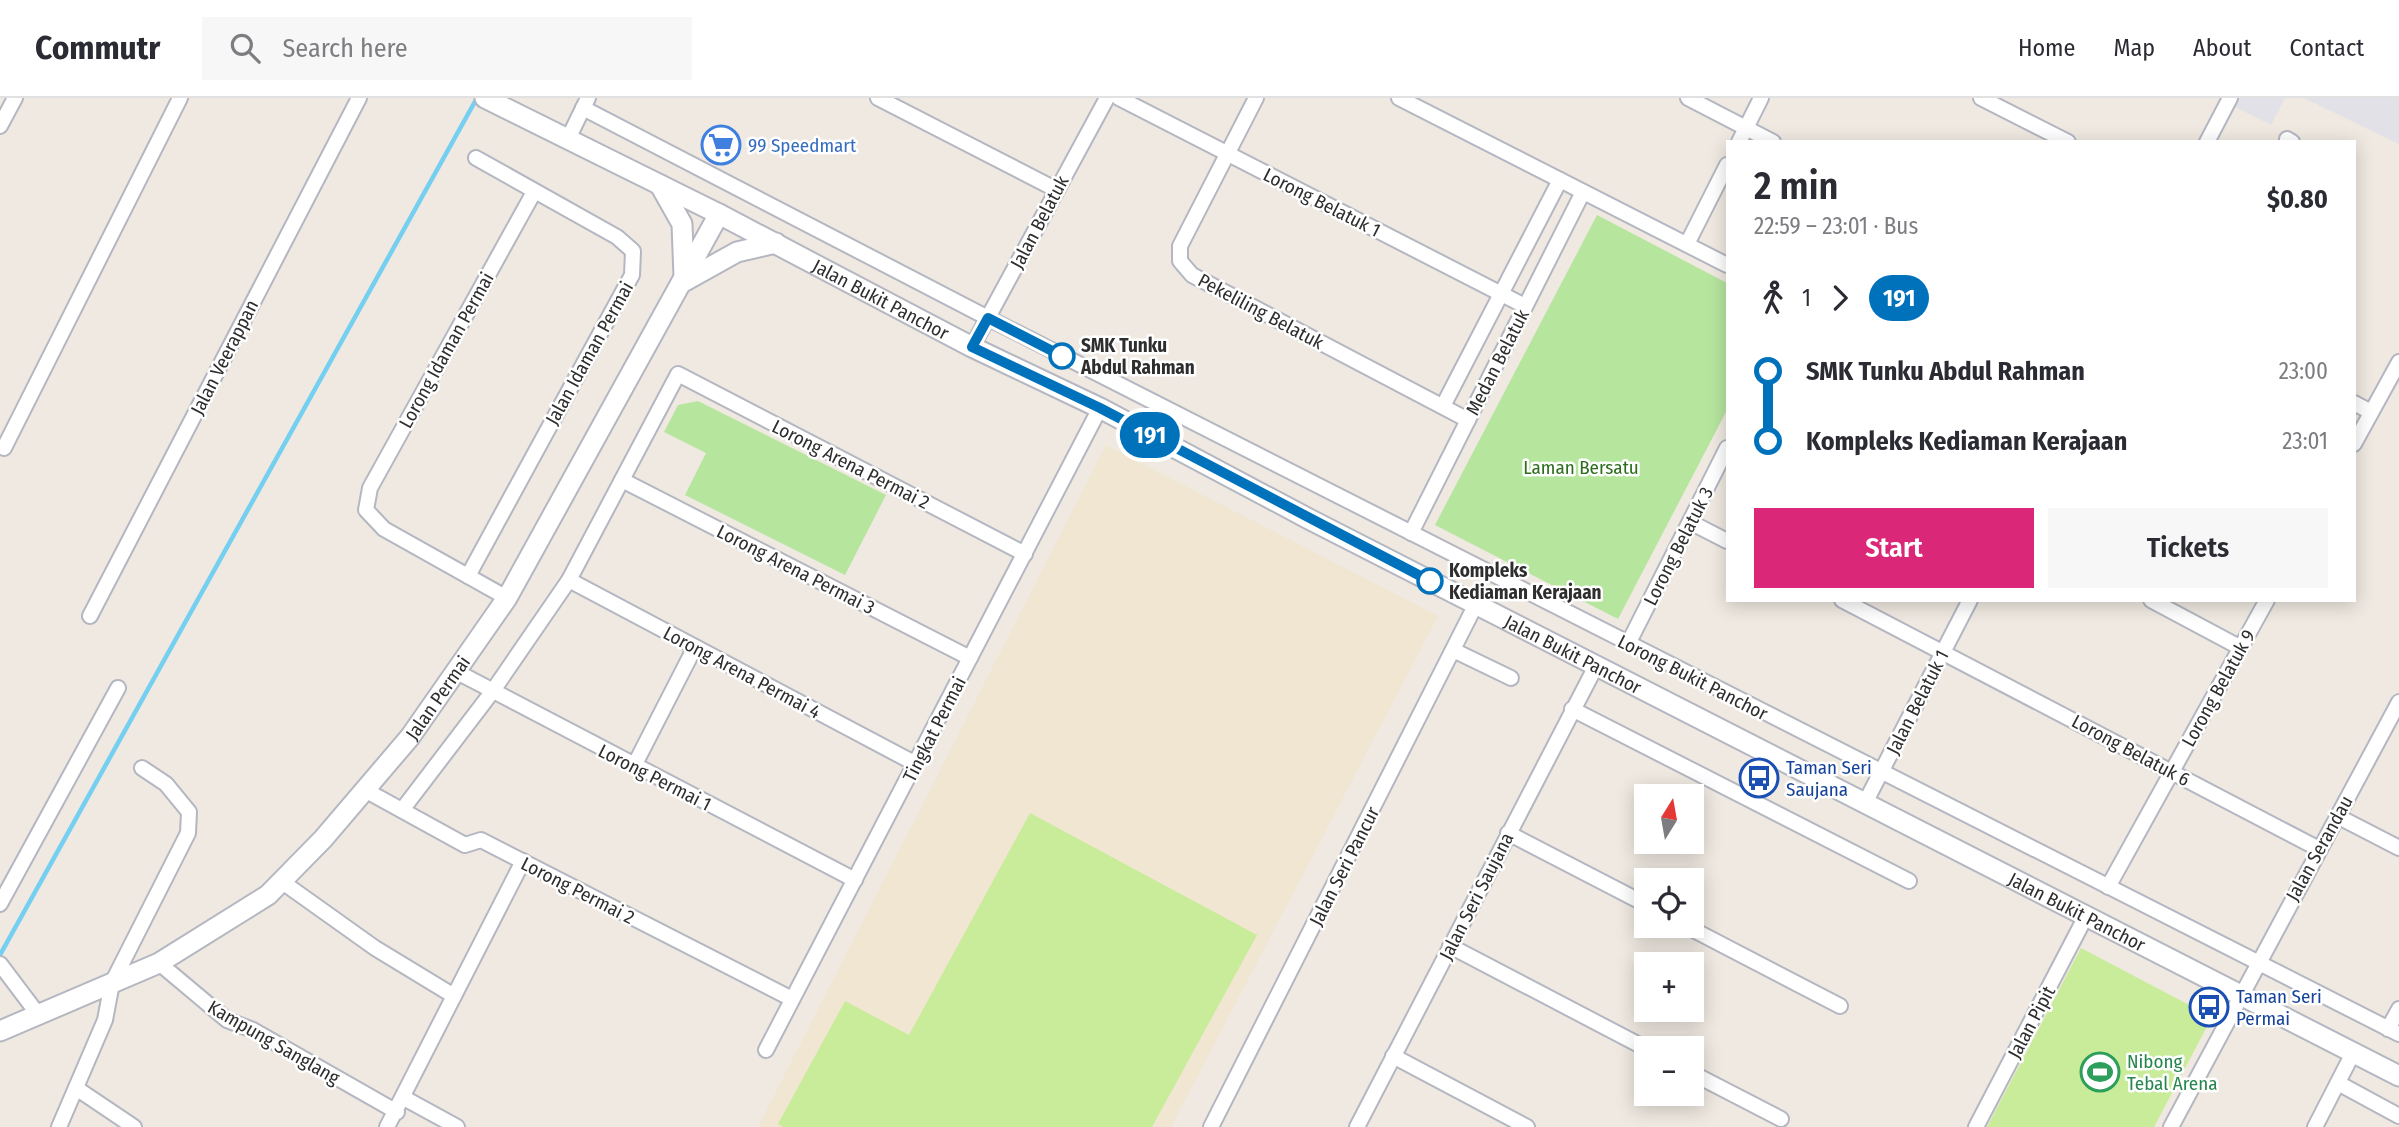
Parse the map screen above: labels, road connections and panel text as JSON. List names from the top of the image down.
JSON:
{
  "streets": {
    "main road": ["Jalan Bukit Panchor", "Jalan Permai"],
    "street": [
      "Lorong Belatuk 1",
      "Jalan Belatuk",
      "Pekeliling Belatuk",
      "Lorong Idaman Permai",
      "Jalan Idaman Permai",
      "Jalan Veerappan",
      "Medan Belatuk",
      "Lorong Arena Permai 2",
      "Lorong Belatuk 3",
      "Lorong Arena Permai 3",
      "Lorong Arena Permai 4",
      "Lorong Bukit Panchor",
      "Lorong Belatuk 9",
      "Jalan Belatuk 1",
      "Tingkat Permai",
      "Lorong Belatuk 6",
      "Lorong Permai 1",
      "Jalan Serandau",
      "Jalan Seri Pancur",
      "Lorong Permai 2",
      "Jalan Seri Saujana",
      "Jalan Pipit",
      "Kampung Sanglang"
    ]
  },
  "crossings": [
    ["Lorong Belatuk 1", "Pekeliling Belatuk"],
    ["Lorong Belatuk 1", "Medan Belatuk"],
    ["Jalan Belatuk", "Jalan Bukit Panchor"],
    ["Jalan Belatuk", "Lorong Bukit Panchor"],
    ["Jalan Bukit Panchor", "Lorong Bukit Panchor"],
    ["Jalan Bukit Panchor", "Jalan Permai"],
    ["Jalan Bukit Panchor", "Jalan Belatuk 1"],
    ["Jalan Bukit Panchor", "Tingkat Permai"],
    ["Jalan Bukit Panchor", "Jalan Serandau"],
    ["Jalan Bukit Panchor", "Jalan Seri Pancur"],
    ["Jalan Bukit Panchor", "Jalan Seri Saujana"],
    ["Jalan Bukit Panchor", "Jalan Pipit"],
    ["Pekeliling Belatuk", "Medan Belatuk"],
    ["Lorong Idaman Permai", "Jalan Idaman Permai"],
    ["Medan Belatuk", "Lorong Bukit Panchor"],
    ["Lorong Arena Permai 2", "Lorong Arena Permai 3"],
    ["Lorong Arena Permai 2", "Tingkat Permai"],
    ["Lorong Belatuk 3", "Lorong Bukit Panchor"],
    ["Lorong Arena Permai 3", "Tingkat Permai"],
    ["Lorong Arena Permai 4", "Tingkat Permai"],
    ["Lorong Bukit Panchor", "Lorong Belatuk 9"],
    ["Lorong Bukit Panchor", "Jalan Belatuk 1"],
    ["Lorong Bukit Panchor", "Jalan Serandau"],
    ["Lorong Belatuk 9", "Lorong Belatuk 6"],
    ["Jalan Permai", "Lorong Permai 1"],
    ["Jalan Permai", "Lorong Permai 2"],
    ["Jalan Permai", "Kampung Sanglang"],
    ["Jalan Belatuk 1", "Lorong Belatuk 6"],
    ["Tingkat Permai", "Lorong Permai 1"],
    ["Tingkat Permai", "Lorong Permai 2"],
    ["Lorong Belatuk 6", "Jalan Serandau"]
  ],
  "parks": ["Laman Bersatu"],
  "places": {
    "supermarket": ["99 Speedmart"],
    "other": ["SMK Tunku Abdul Rahman", "Kompleks Kediaman Kerajaan"],
    "bus stop": ["Taman Seri Saujana", "Taman Seri Permai"],
    "sports": ["Nibong Tebal Arena"]
  },
  "lines": ["bus line 191"],
  "north": "top",
  "page": {
    "header": "Commutr",
    "search": "Search here",
    "nav": [
      "Home",
      "Map",
      "About",
      "Contact"
    ],
    "on_map": "191",
    "heading": ["2 min", "22:59 – 23:01 · Bus", "$0.80"],
    "legs": ["1", "191"],
    "list": [
      {
        "name": "SMK Tunku Abdul Rahman",
        "value": "23:00"
      },
      {
        "name": "Kompleks Kediaman Kerajaan",
        "value": "23:01"
      }
    ],
    "buttons": ["Start", "Tickets"],
    "map_buttons": ["+", "−"]
  }
}
